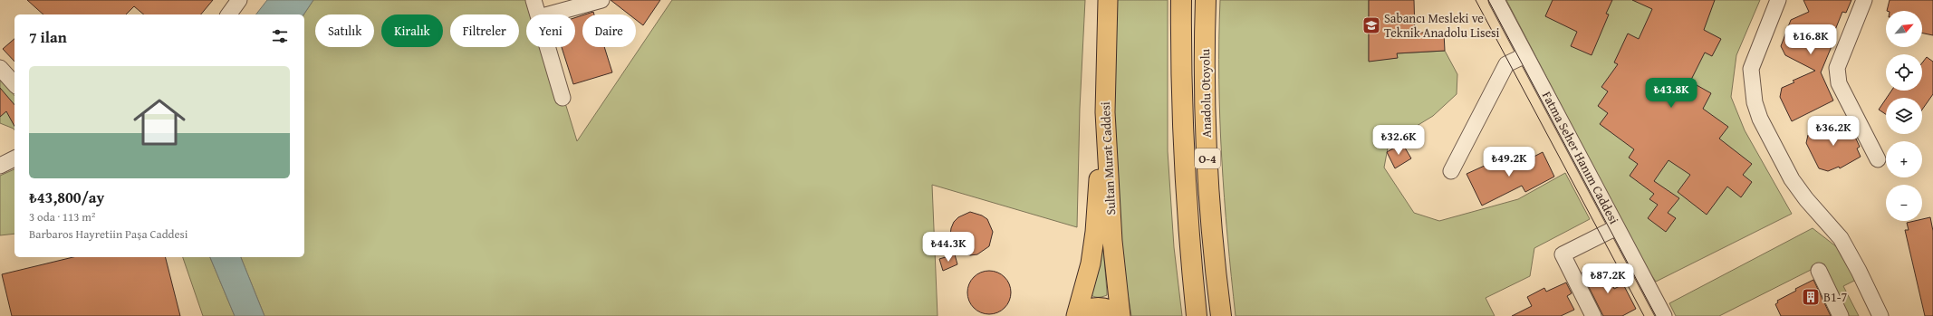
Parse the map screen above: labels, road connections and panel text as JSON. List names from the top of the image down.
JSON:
{
  "streets": {
    "highway": ["Anadolu Otoyolu", "O-4"],
    "main road": ["Sultan Murat Caddesi"],
    "street": ["Fatma Seher Hanım Caddesi"]
  },
  "places": {
    "school or university": ["Sabancı Mesleki ve Teknik Anadolu Lisesi"],
    "building": ["B1-7"]
  },
  "north": "top right",
  "page": {
    "map_buttons": ["+", "−"],
    "chip": [
      "Satılık",
      "Kiralık",
      "Filtreler",
      "Yeni",
      "Daire"
    ],
    "heading": "7 ilan",
    "price": [
      "₺16.8K",
      "₺43.8K",
      "₺36.2K",
      "₺32.6K",
      "₺49.2K",
      "₺44.3K",
      "₺87.2K"
    ],
    "list": [
      {
        "name": "₺43,800/ay",
        "note": "3 oda · 113 m² · Barbaros Hayretiin Paşa Caddesi"
      }
    ]
  }
}
